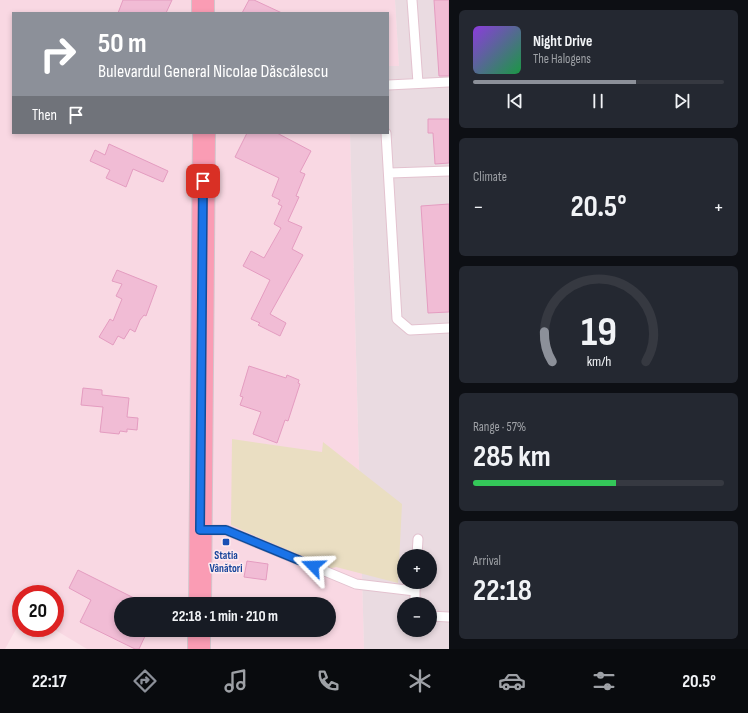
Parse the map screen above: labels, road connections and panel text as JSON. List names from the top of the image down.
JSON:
{
  "places": {
    "transit": ["Statia Vânători"]
  },
  "page": {
    "turn": ["50 m", "Bulevardul General Nicolae Dăscălescu"],
    "song": ["Night Drive", "The Halogens"],
    "then": "Then",
    "tile": [
      "Climate",
      ["Range · 57%", "285 km"],
      ["Arrival", "22:18"]
    ],
    "heat": ["−", "20.5°", "+"],
    "map_buttons": ["+", "−"],
    "limit": "20",
    "trip": "22:18 · 1 min · 210 m",
    "tabs": ["22:17", "20.5°"],
    "gauge": ["19", "km/h"]
  }
}
